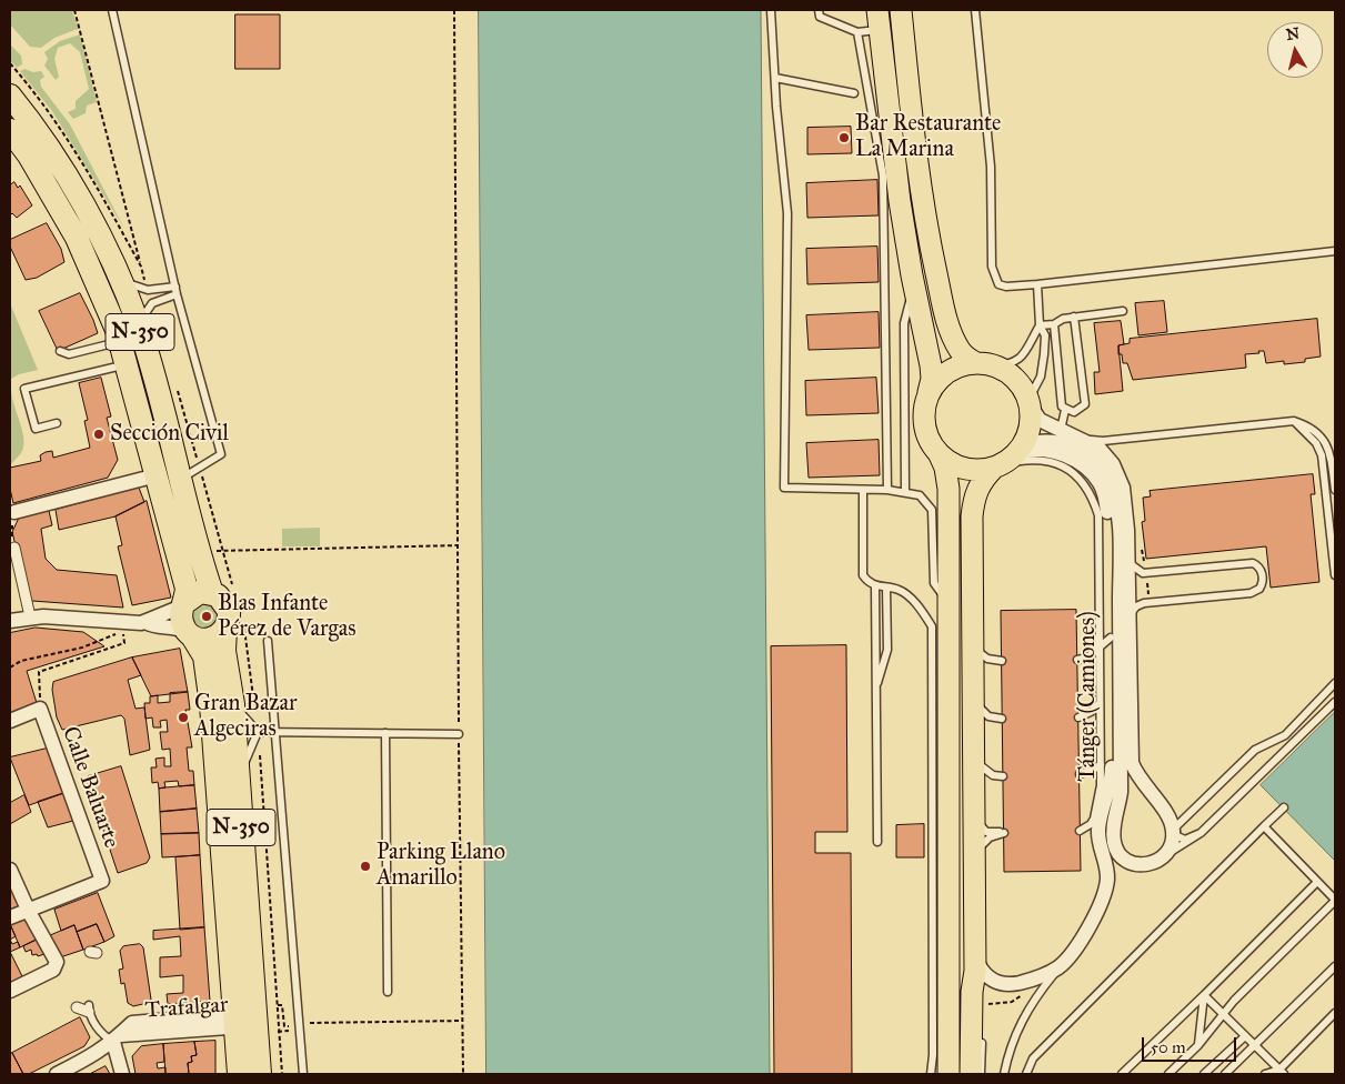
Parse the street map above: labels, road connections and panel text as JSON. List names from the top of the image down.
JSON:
{
  "streets": {
    "highway": ["N-350"],
    "street": ["Tánger (Camiones)", "Calle Baluarte", "Trafalgar"]
  },
  "crossings": [
    ["N-350", "Trafalgar"]
  ],
  "places": [
    "Bar Restaurante La Marina",
    "Sección Civil",
    "Blas Infante Pérez de Vargas",
    "Gran Bazar Algeciras",
    "Parking Llano Amarillo"
  ],
  "scale_bar": "50 m",
  "north": "top"
}
